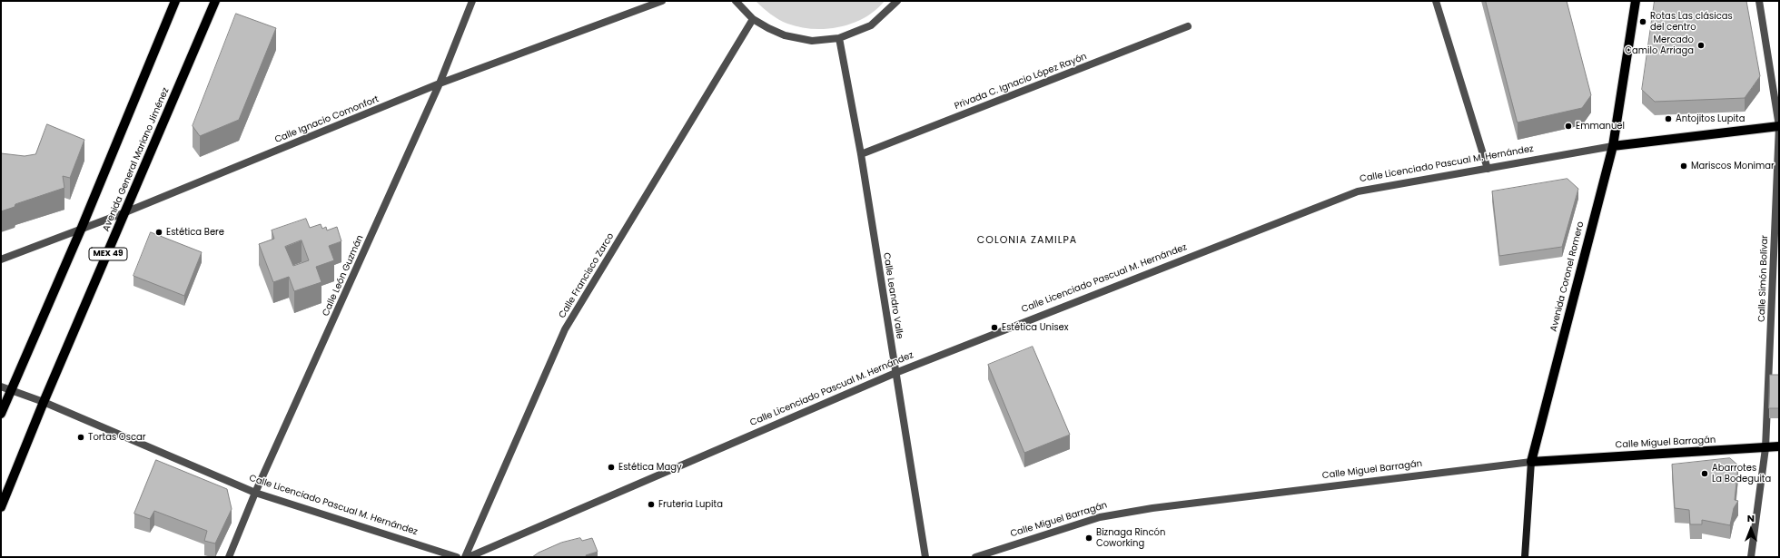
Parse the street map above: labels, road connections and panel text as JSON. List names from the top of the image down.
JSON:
{
  "streets": {
    "main road": [
      "Avenida General Mariano Jiménez",
      "Calle Licenciado Pascual M. Hernández",
      "MEX 49",
      "Avenida Coronel Romero",
      "Calle Miguel Barragán"
    ],
    "street": [
      "Privada C. Ignacio López Rayón",
      "Calle Ignacio Comonfort",
      "Calle León Guzmán",
      "Calle Francisco Zarco",
      "Calle Simón Bolívar",
      "Calle Leandro Valle"
    ]
  },
  "crossings": [
    ["Privada C. Ignacio López Rayón", "Calle Leandro Valle"],
    ["Calle Ignacio Comonfort", "Avenida General Mariano Jiménez"],
    ["Calle Ignacio Comonfort", "Calle León Guzmán"],
    ["Avenida General Mariano Jiménez", "Calle Licenciado Pascual M. Hernández"],
    ["Calle Licenciado Pascual M. Hernández", "Calle León Guzmán"],
    ["Calle Licenciado Pascual M. Hernández", "Avenida Coronel Romero"],
    ["Calle Licenciado Pascual M. Hernández", "Calle Simón Bolívar"],
    ["Calle Licenciado Pascual M. Hernández", "Calle Leandro Valle"],
    ["Avenida Coronel Romero", "Calle Miguel Barragán"],
    ["Calle Simón Bolívar", "Calle Miguel Barragán"]
  ],
  "districts": ["COLONIA ZAMILPA"],
  "places": [
    "Rotas Las clásicas del centro",
    "Mercado Camilo Arriaga",
    "Antojitos Lupita",
    "Emmanuel",
    "Mariscos Monimar",
    "Estética Bere",
    "Estética Unisex",
    "Tortas Oscar",
    "Estética Magy",
    "Abarrotes La Bodeguita",
    "Fruteria Lupita",
    "Biznaga Rincón Coworking"
  ],
  "north": "top"
}
